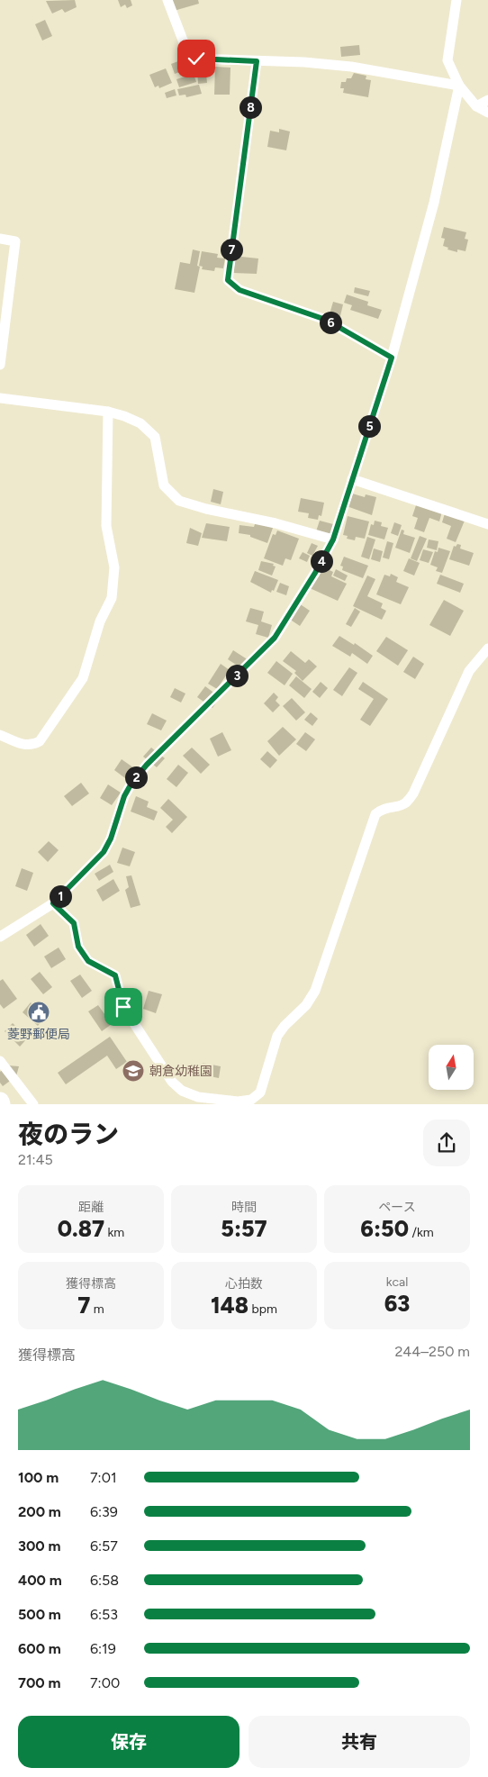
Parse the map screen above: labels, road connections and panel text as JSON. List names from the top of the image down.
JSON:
{
  "places": {
    "public building": ["菱野郵便局"],
    "school or university": ["朝倉幼稚園"]
  },
  "north": "top",
  "page": {
    "pins": [
      "8",
      "7",
      "6",
      "5",
      "4",
      "3",
      "2",
      "1"
    ],
    "heading": ["夜のラン", "21:45"],
    "stats": [
      ["距離", "0.87 km"],
      ["時間", "5:57"],
      ["ペース", "6:50 /km"],
      ["獲得標高", "7 m"],
      ["心拍数", "148 bpm"],
      ["kcal", "63"]
    ],
    "chart": ["獲得標高", "244–250 m"],
    "list": [
      {
        "name": "100 m",
        "note": "7:01"
      },
      {
        "name": "200 m",
        "note": "6:39"
      },
      {
        "name": "300 m",
        "note": "6:57"
      },
      {
        "name": "400 m",
        "note": "6:58"
      },
      {
        "name": "500 m",
        "note": "6:53"
      },
      {
        "name": "600 m",
        "note": "6:19"
      },
      {
        "name": "700 m",
        "note": "7:00"
      }
    ],
    "buttons": ["保存", "共有"]
  }
}
